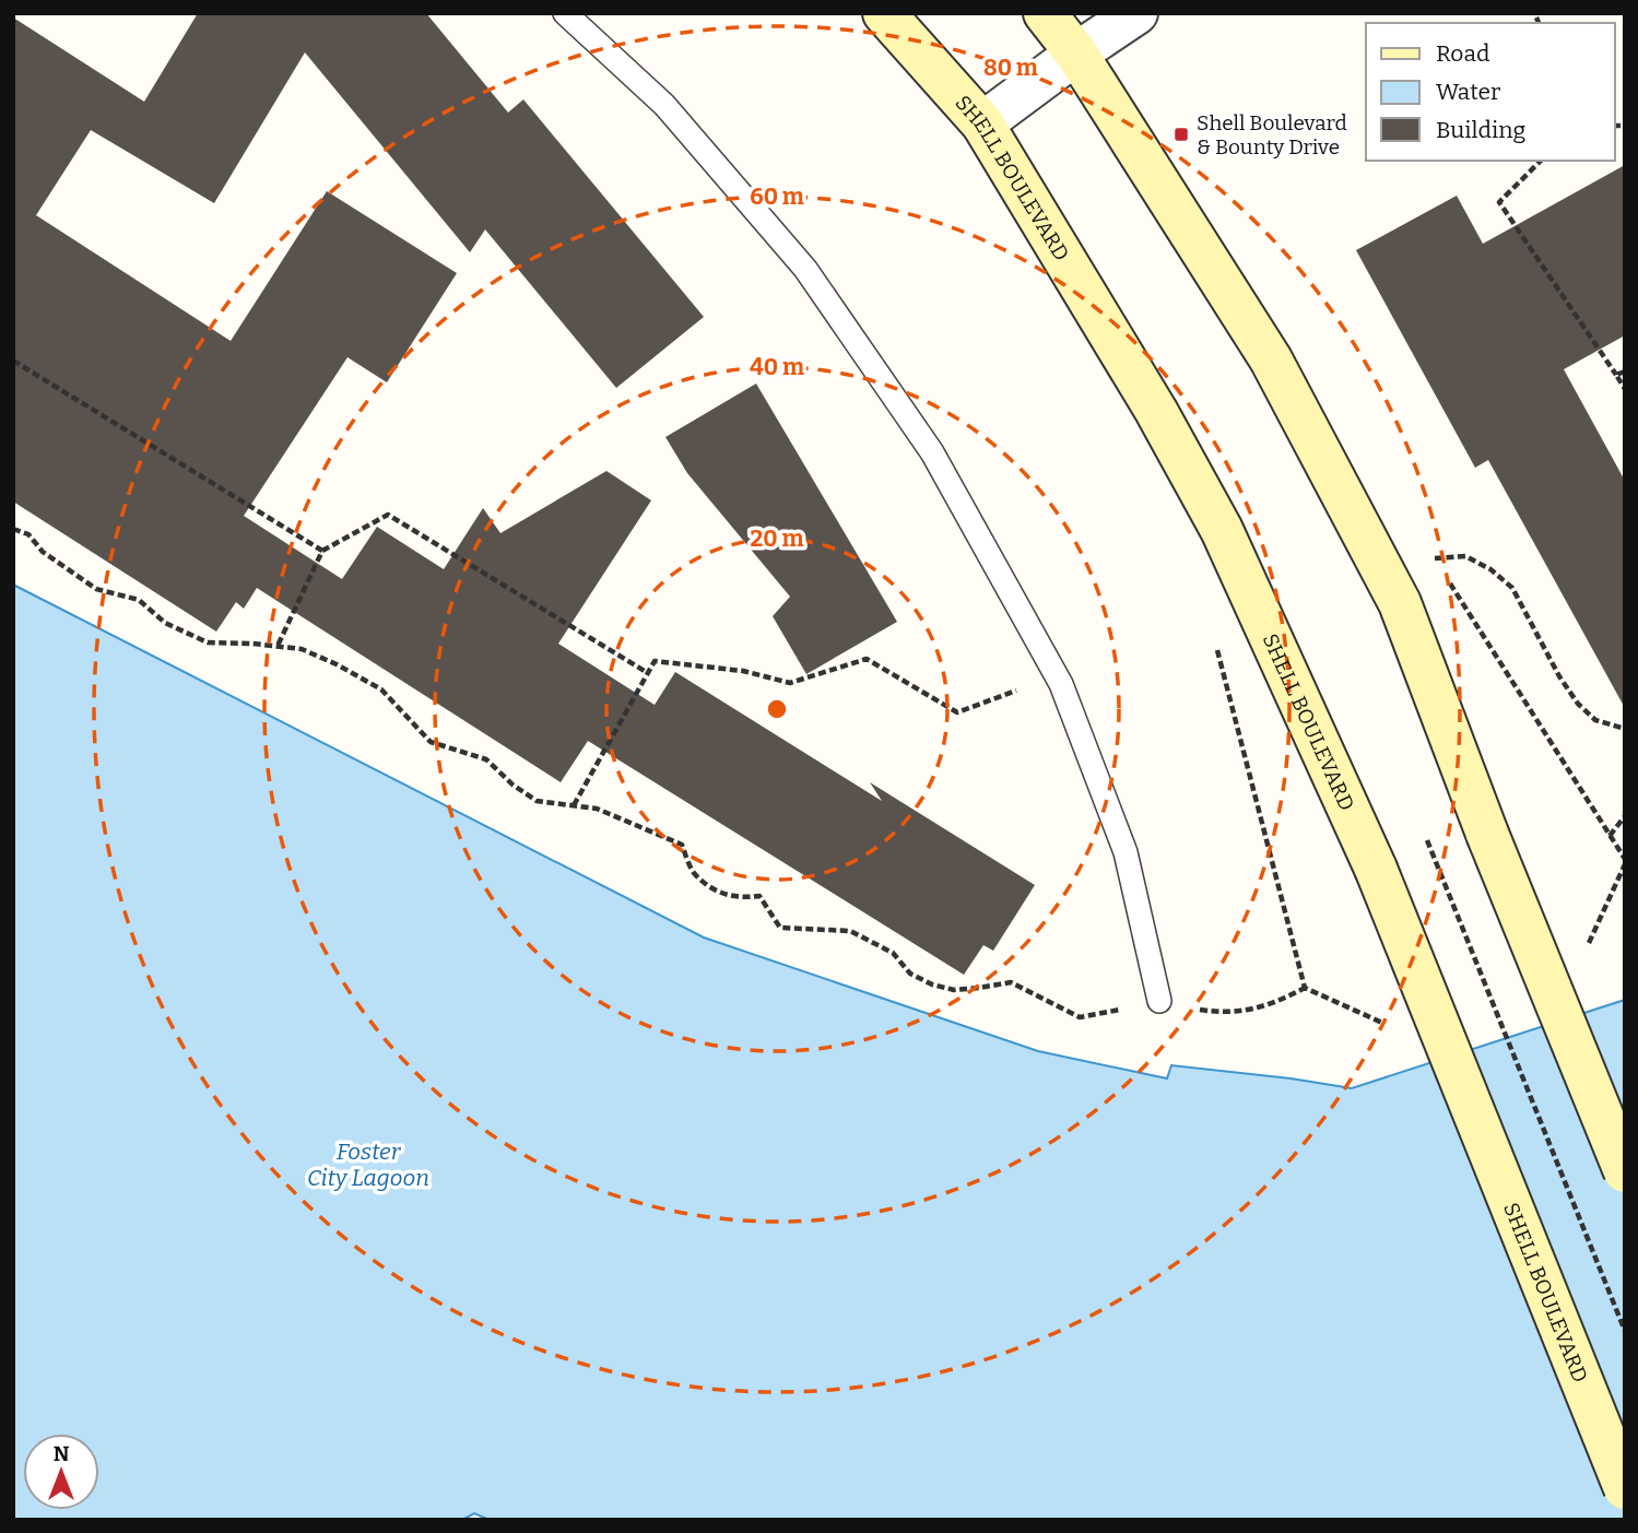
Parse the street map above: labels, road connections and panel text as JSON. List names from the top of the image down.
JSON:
{
  "streets": {
    "main road": ["SHELL BOULEVARD"]
  },
  "water": ["Foster City Lagoon"],
  "places": {
    "transit": ["Shell Boulevard & Bounty Drive"]
  },
  "legend": ["Road", "Water", "Building"],
  "north": "top",
  "rings": [
    "80 m",
    "60 m",
    "40 m",
    "20 m"
  ]
}
